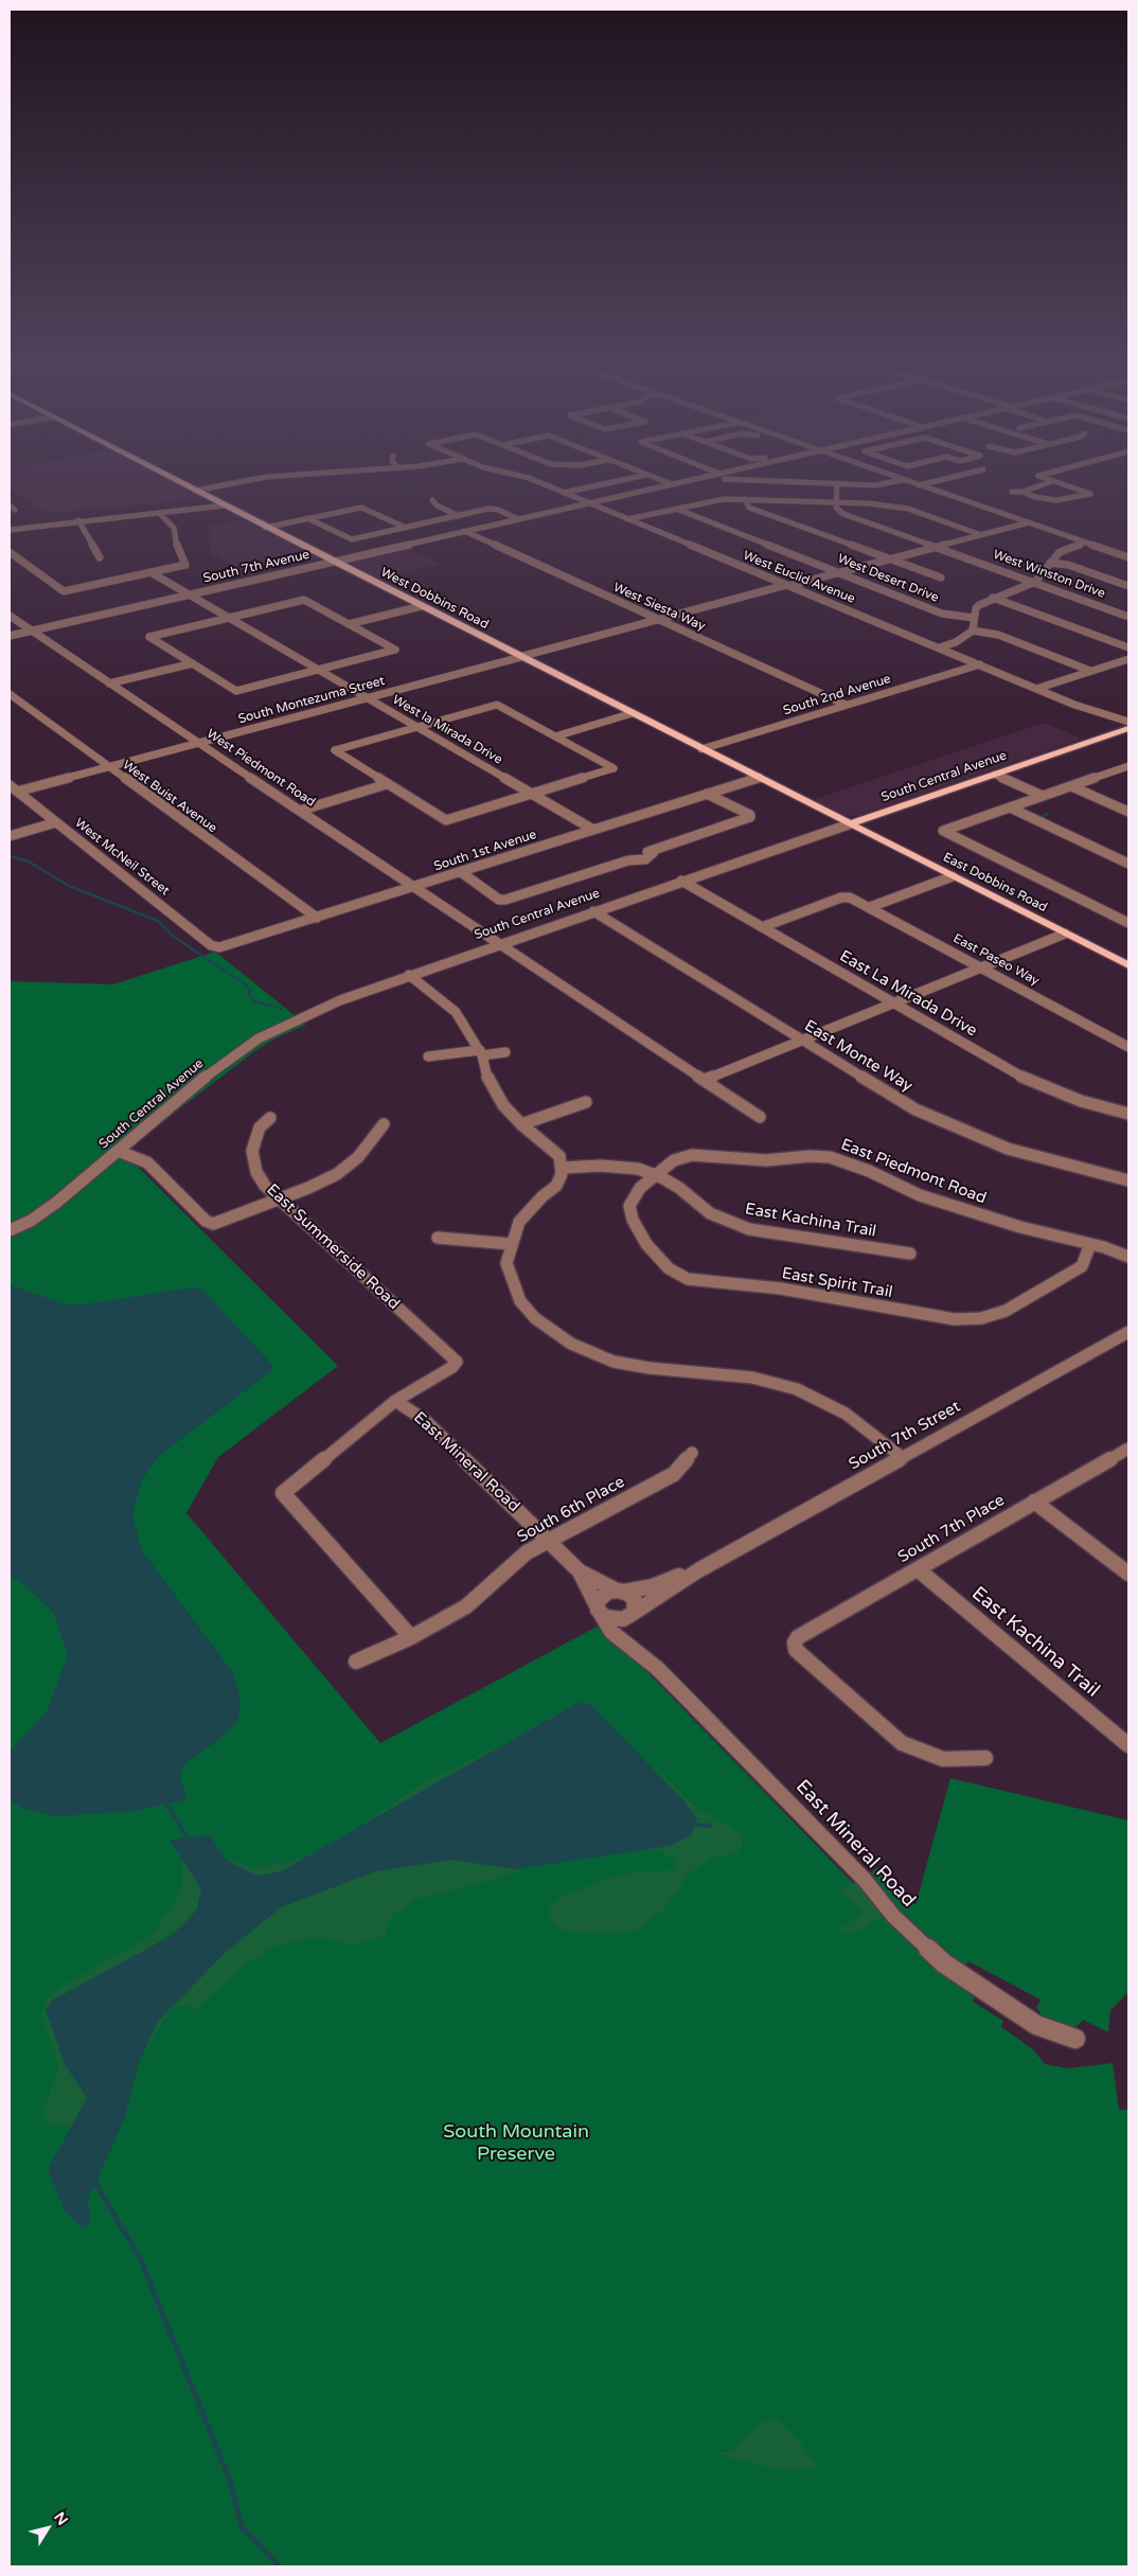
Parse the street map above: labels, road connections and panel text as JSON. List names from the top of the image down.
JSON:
{
  "streets": {
    "main road": ["West Dobbins Road", "South Central Avenue", "East Dobbins Road"],
    "street": [
      "South 7th Avenue",
      "West Winston Drive",
      "West Euclid Avenue",
      "West Desert Drive",
      "West Siesta Way",
      "South 2nd Avenue",
      "South Montezuma Street",
      "West la Mirada Drive",
      "West Piedmont Road",
      "West Buist Avenue",
      "South 1st Avenue",
      "West McNeil Street",
      "East Paseo Way",
      "East La Mirada Drive",
      "East Monte Way",
      "East Piedmont Road",
      "East Kachina Trail",
      "East Summerside Road",
      "East Spirit Trail",
      "South 7th Street",
      "East Mineral Road",
      "South 6th Place",
      "South 7th Place"
    ]
  },
  "crossings": [
    ["South 7th Avenue", "West Euclid Avenue"],
    ["South 7th Avenue", "West Dobbins Road"],
    ["South 7th Avenue", "West Siesta Way"],
    ["South 7th Avenue", "West la Mirada Drive"],
    ["South 7th Avenue", "West Piedmont Road"],
    ["West Winston Drive", "South Montezuma Street"],
    ["West Euclid Avenue", "South 2nd Avenue"],
    ["West Euclid Avenue", "South Montezuma Street"],
    ["West Desert Drive", "South Montezuma Street"],
    ["West Dobbins Road", "South 2nd Avenue"],
    ["West Dobbins Road", "South Montezuma Street"],
    ["West Dobbins Road", "South Central Avenue"],
    ["West Dobbins Road", "South 1st Avenue"],
    ["West Dobbins Road", "East Dobbins Road"],
    ["West Siesta Way", "South 2nd Avenue"],
    ["West Siesta Way", "South Montezuma Street"],
    ["South Montezuma Street", "West la Mirada Drive"],
    ["South Montezuma Street", "West Piedmont Road"],
    ["South Montezuma Street", "West Buist Avenue"],
    ["South Montezuma Street", "West McNeil Street"],
    ["West la Mirada Drive", "South 1st Avenue"],
    ["West Piedmont Road", "South Central Avenue"],
    ["West Piedmont Road", "South 1st Avenue"],
    ["South Central Avenue", "East Dobbins Road"],
    ["South Central Avenue", "East La Mirada Drive"],
    ["South Central Avenue", "East Monte Way"],
    ["West Buist Avenue", "South 1st Avenue"],
    ["South 1st Avenue", "West McNeil Street"],
    ["East Paseo Way", "East La Mirada Drive"],
    ["East Piedmont Road", "East Kachina Trail"],
    ["East Piedmont Road", "East Spirit Trail"],
    ["East Kachina Trail", "East Spirit Trail"],
    ["East Kachina Trail", "South 7th Place"],
    ["East Summerside Road", "East Mineral Road"],
    ["South 7th Street", "East Mineral Road"],
    ["East Mineral Road", "South 6th Place"]
  ],
  "parks": ["South Mountain Preserve"],
  "north": "top right"
}
